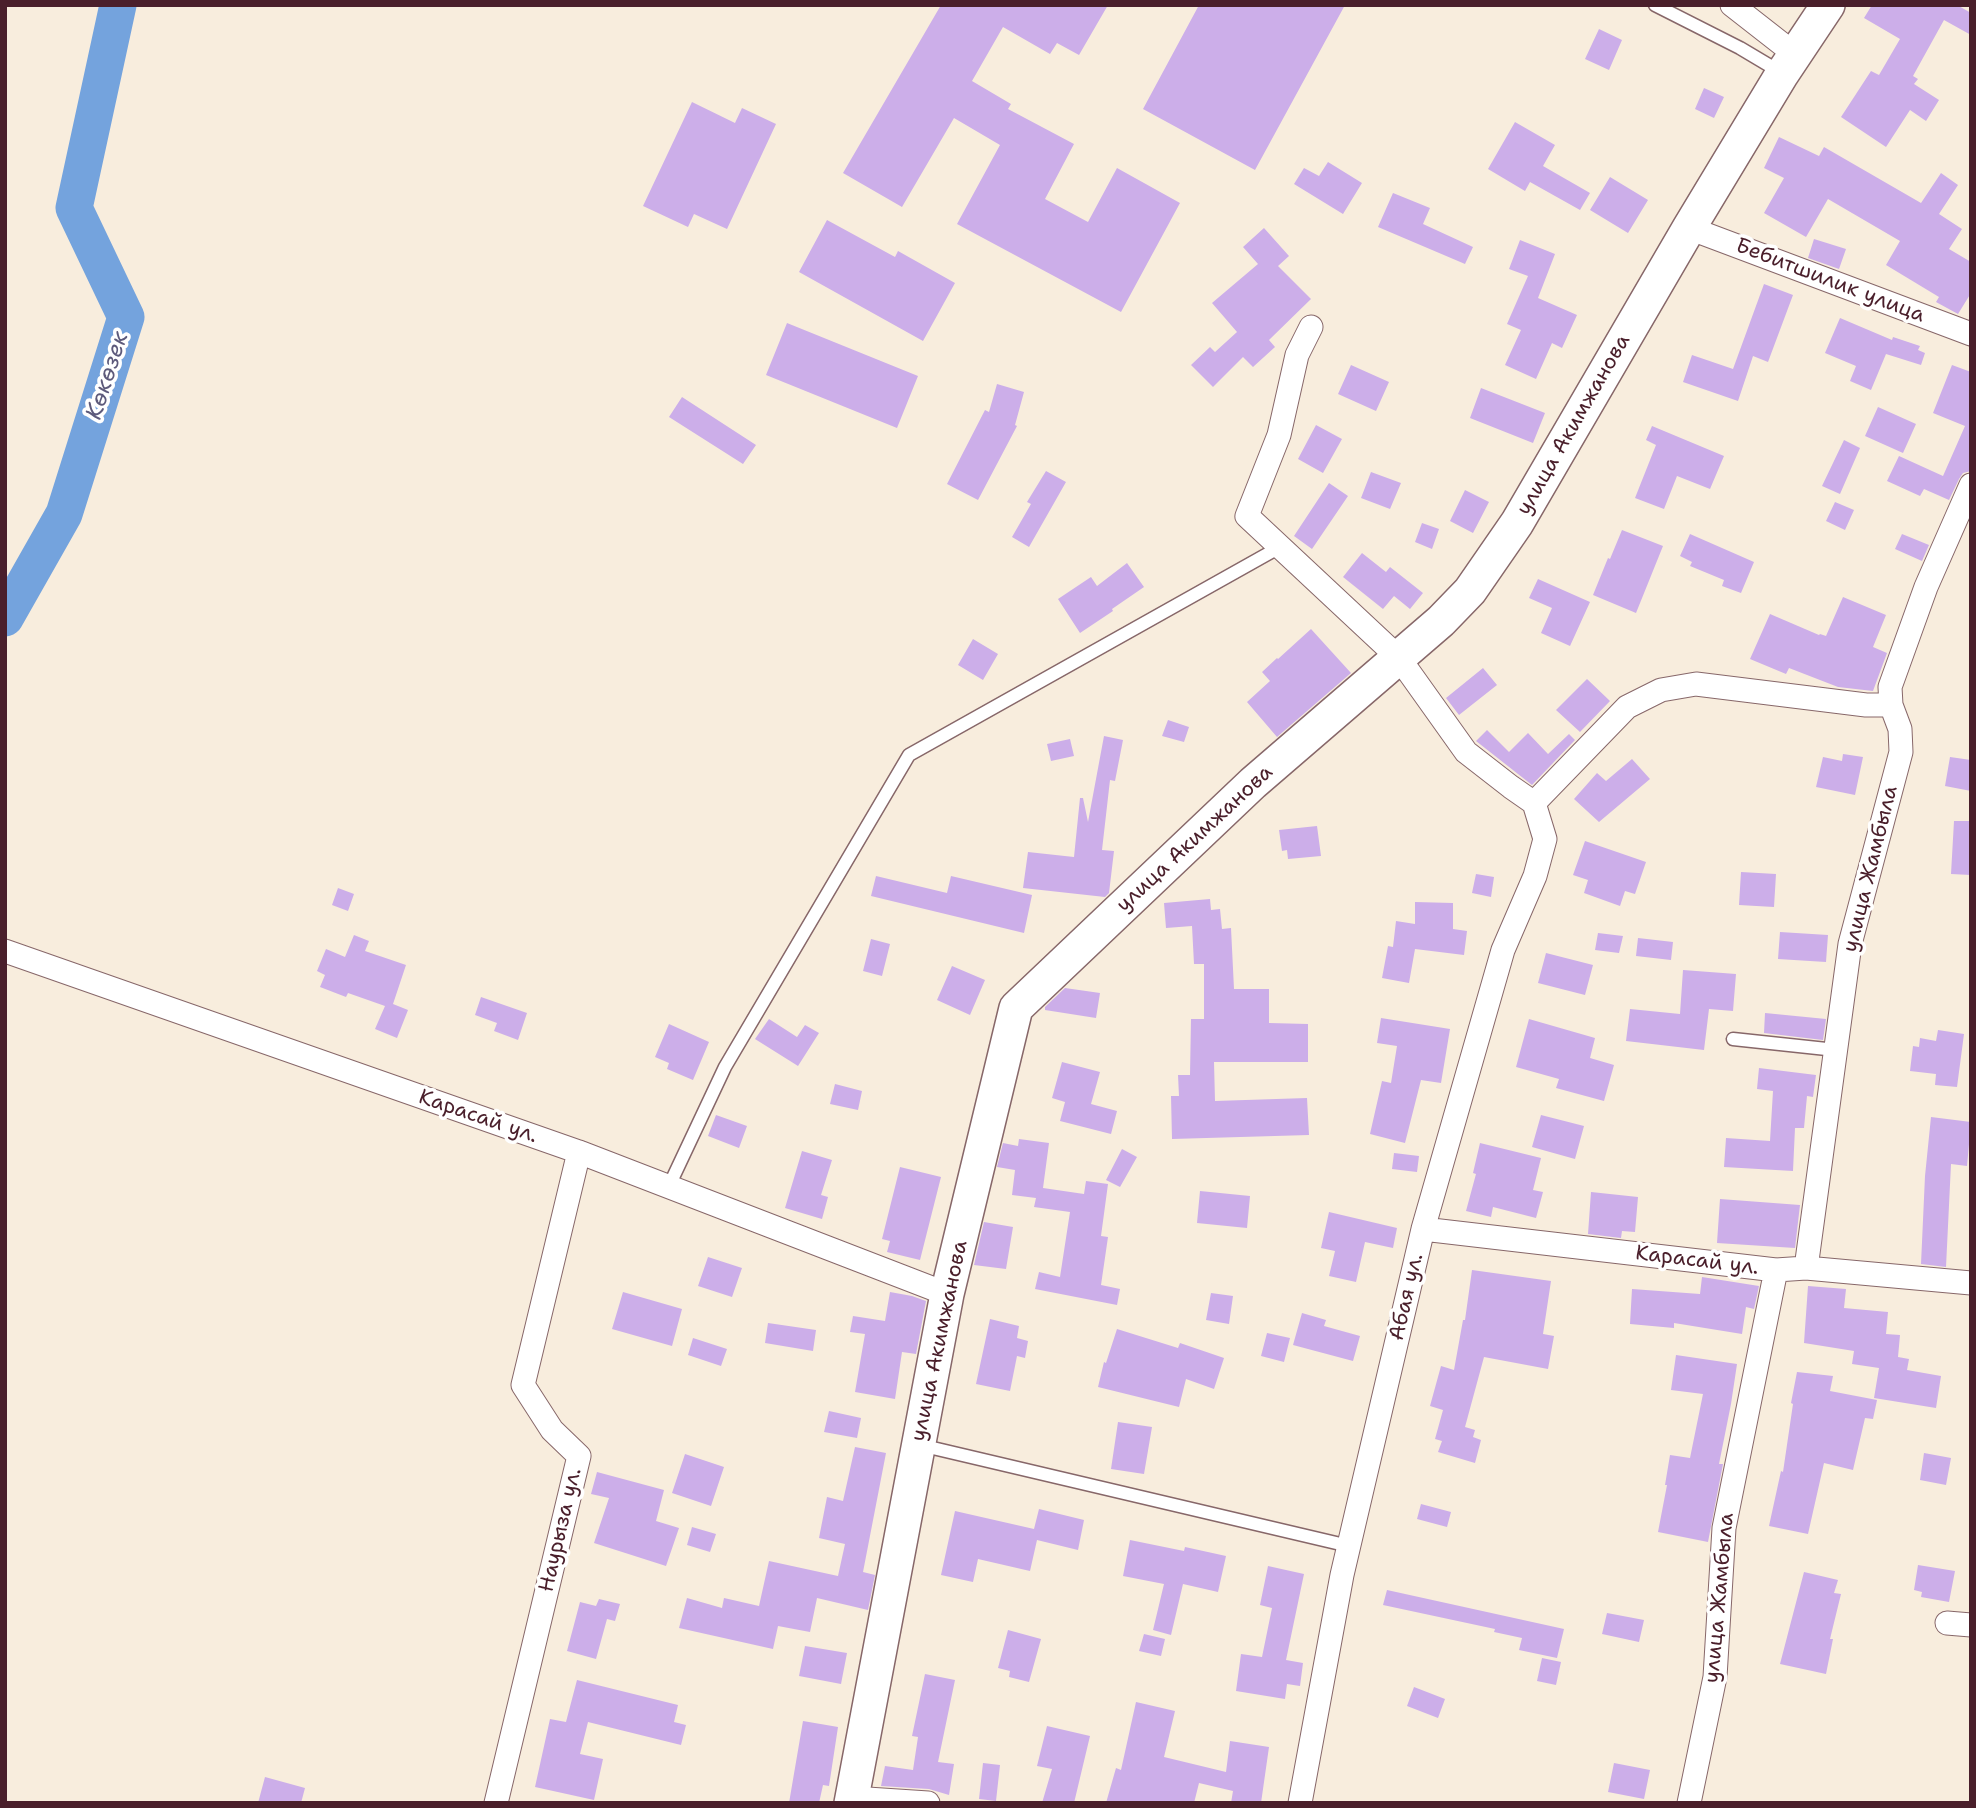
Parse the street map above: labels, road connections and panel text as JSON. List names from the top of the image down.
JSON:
{
  "streets": {
    "street": [
      "Бебитшилик улица",
      "улица Акимжанова",
      "улица Жамбыла",
      "Карасай ул.",
      "Абая ул.",
      "Наурыза ул."
    ]
  },
  "crossings": [
    ["Бебитшилик улица", "улица Акимжанова"],
    ["улица Акимжанова", "Карасай ул."],
    ["улица Жамбыла", "Карасай ул."],
    ["Карасай ул.", "Абая ул."],
    ["Карасай ул.", "Наурыза ул."]
  ],
  "water": ["Көкөзек"]
}
